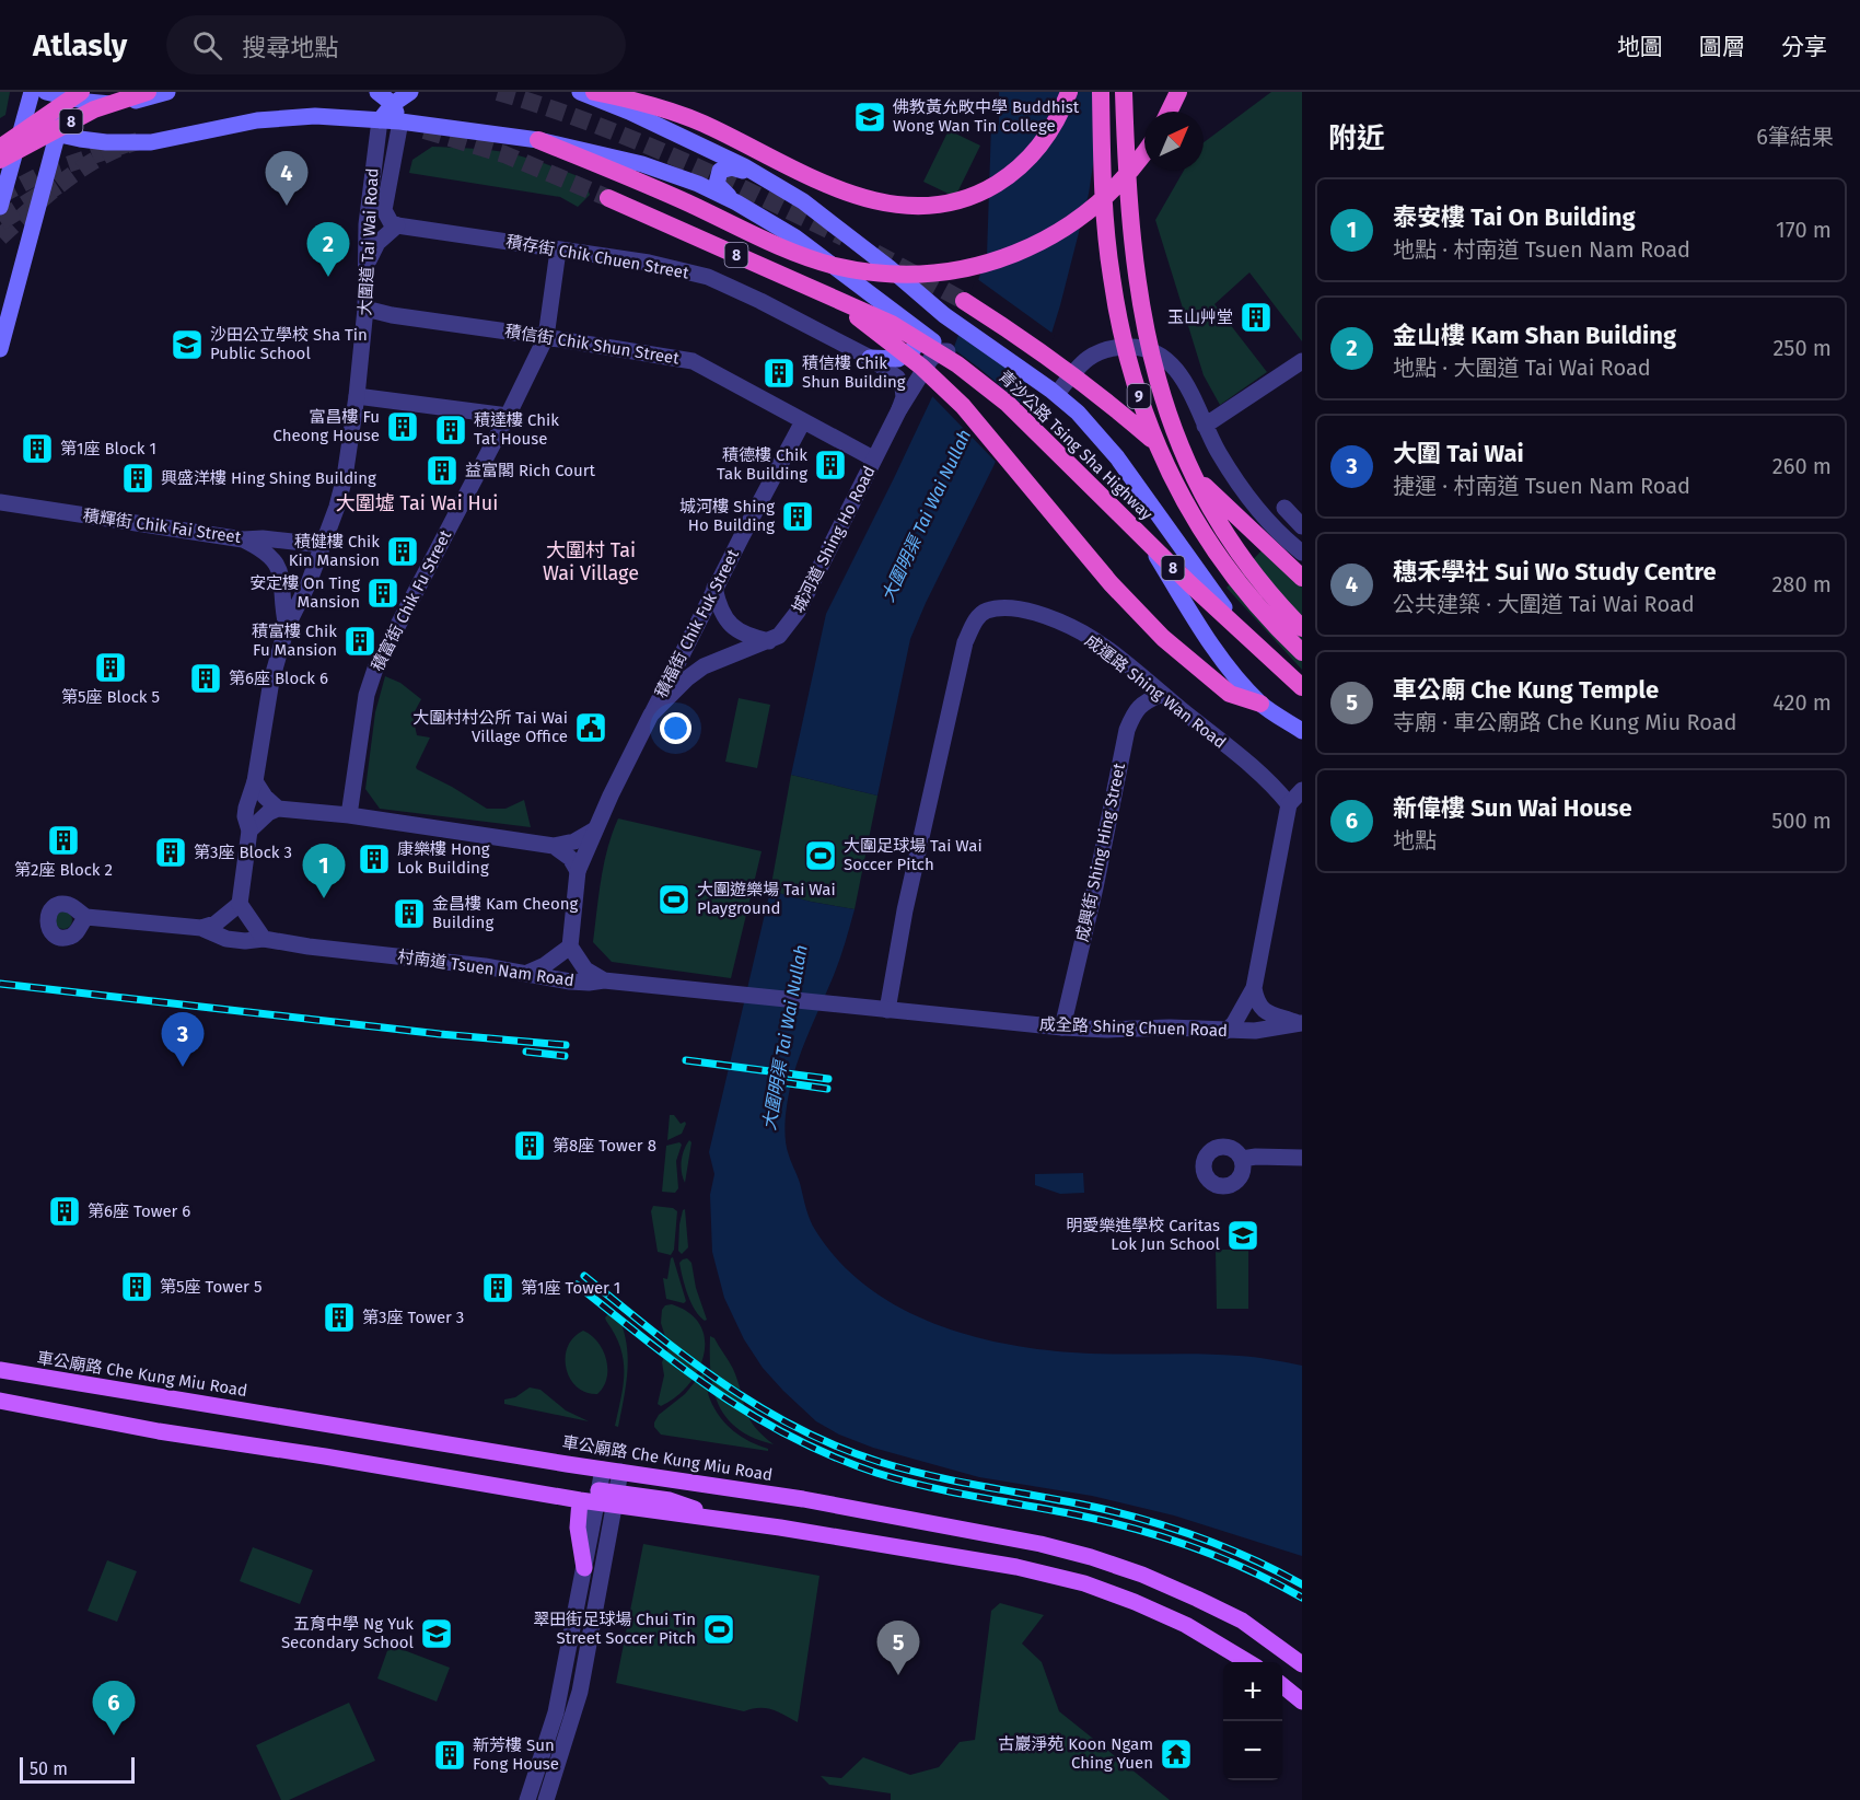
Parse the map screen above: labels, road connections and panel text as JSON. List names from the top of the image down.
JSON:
{
  "streets": {
    "highway": ["8", "9", "青沙公路 Tsing Sha Highway"],
    "main road": ["車公廟路 Che Kung Miu Road"],
    "street": [
      "大圍道 Tai Wai Road",
      "積存街 Chik Chuen Street",
      "積信街 Chik Shun Street",
      "積輝街 Chik Fai Street",
      "城河道 Shing Ho Road",
      "積富街 Chik Fu Street",
      "積福街 Chik Fuk Street",
      "成運路 Shing Wan Road",
      "成興街 Shing Hing Street",
      "村南道 Tsuen Nam Road",
      "成全路 Shing Chuen Road"
    ]
  },
  "crossings": [
    ["大圍道 Tai Wai Road", "積存街 Chik Chuen Street"],
    ["大圍道 Tai Wai Road", "積信街 Chik Shun Street"],
    ["大圍道 Tai Wai Road", "積輝街 Chik Fai Street"],
    ["積存街 Chik Chuen Street", "城河道 Shing Ho Road"],
    ["積存街 Chik Chuen Street", "積富街 Chik Fu Street"],
    ["積信街 Chik Shun Street", "城河道 Shing Ho Road"],
    ["積信街 Chik Shun Street", "積富街 Chik Fu Street"],
    ["積信街 Chik Shun Street", "積福街 Chik Fuk Street"],
    ["城河道 Shing Ho Road", "積福街 Chik Fuk Street"],
    ["成運路 Shing Wan Road", "成興街 Shing Hing Street"],
    ["成運路 Shing Wan Road", "村南道 Tsuen Nam Road"],
    ["成運路 Shing Wan Road", "成全路 Shing Chuen Road"],
    ["成興街 Shing Hing Street", "成全路 Shing Chuen Road"],
    ["村南道 Tsuen Nam Road", "成全路 Shing Chuen Road"]
  ],
  "districts": ["大圍墟 Tai Wai Hui", "大圍村 Tai Wai Village"],
  "water": ["大圍明渠 Tai Wai Nullah"],
  "places": {
    "school or university": [
      "佛教黃允畋中學 Buddhist Wong Wan Tin College",
      "沙田公立學校 Sha Tin Public School",
      "明愛樂進學校 Caritas Lok Jun School",
      "五育中學 Ng Yuk Secondary School"
    ],
    "building": [
      "玉山艸堂",
      "積信樓 Chik Shun Building",
      "富昌樓 Fu Cheong House",
      "積達樓 Chik Tat House",
      "第1座 Block 1",
      "積德樓 Chik Tak Building",
      "益富閣 Rich Court",
      "興盛洋樓 Hing Shing Building",
      "城河樓 Shing Ho Building",
      "積健樓 Chik Kin Mansion",
      "安定樓 On Ting Mansion",
      "積富樓 Chik Fu Mansion",
      "第5座 Block 5",
      "第6座 Block 6",
      "第2座 Block 2",
      "第3座 Block 3",
      "康樂樓 Hong Lok Building",
      "金昌樓 Kam Cheong Building",
      "第8座 Tower 8",
      "第6座 Tower 6",
      "第5座 Tower 5",
      "第1座 Tower 1",
      "第3座 Tower 3",
      "新芳樓 Sun Fong House"
    ],
    "public building": ["大圍村村公所 Tai Wai Village Office"],
    "sports": ["大圍足球場 Tai Wai Soccer Pitch", "大圍遊樂場 Tai Wai Playground", "翠田街足球場 Chui Tin Street Soccer Pitch"],
    "temple": ["古巖淨苑 Koon Ngam Ching Yuen"]
  },
  "scale_bar": "50 m",
  "north": "top right",
  "page": {
    "header": "Atlasly",
    "search": "搜尋地點",
    "nav": ["地圖", "圖層", "分享"],
    "heading": ["附近", "6筆結果"],
    "pins": [
      "4",
      "2",
      "1",
      "3",
      "5",
      "6"
    ],
    "list": [
      {
        "mark": "1",
        "name": "泰安樓 Tai On Building",
        "note": "地點 · 村南道 Tsuen Nam Road",
        "value": "170 m"
      },
      {
        "mark": "2",
        "name": "金山樓 Kam Shan Building",
        "note": "地點 · 大圍道 Tai Wai Road",
        "value": "250 m"
      },
      {
        "mark": "3",
        "name": "大圍 Tai Wai",
        "note": "捷運 · 村南道 Tsuen Nam Road",
        "value": "260 m"
      },
      {
        "mark": "4",
        "name": "穗禾學社 Sui Wo Study Centre",
        "note": "公共建築 · 大圍道 Tai Wai Road",
        "value": "280 m"
      },
      {
        "mark": "5",
        "name": "車公廟 Che Kung Temple",
        "note": "寺廟 · 車公廟路 Che Kung Miu Road",
        "value": "420 m"
      },
      {
        "mark": "6",
        "name": "新偉樓 Sun Wai House",
        "note": "地點",
        "value": "500 m"
      }
    ],
    "map_buttons": ["+", "−"],
    "scale": "50 m"
  }
}
